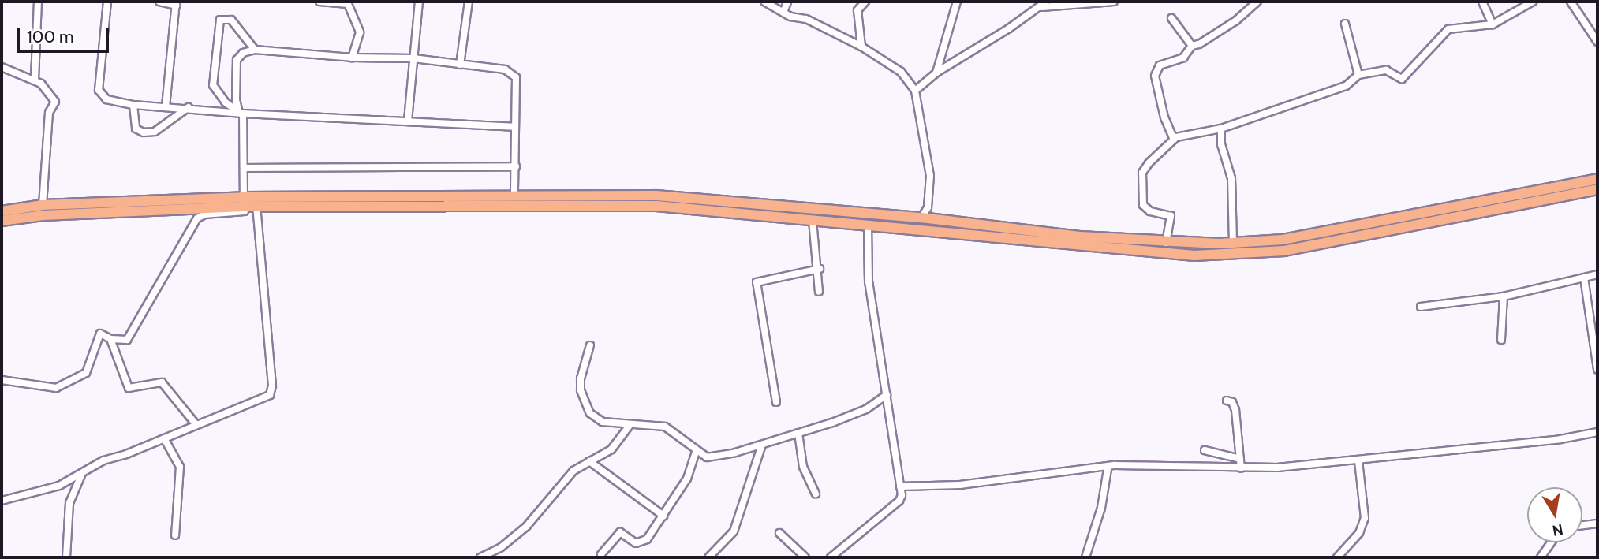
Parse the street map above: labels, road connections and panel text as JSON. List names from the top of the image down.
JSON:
{
  "scale_bar": "100 m",
  "north": "bottom"
}
